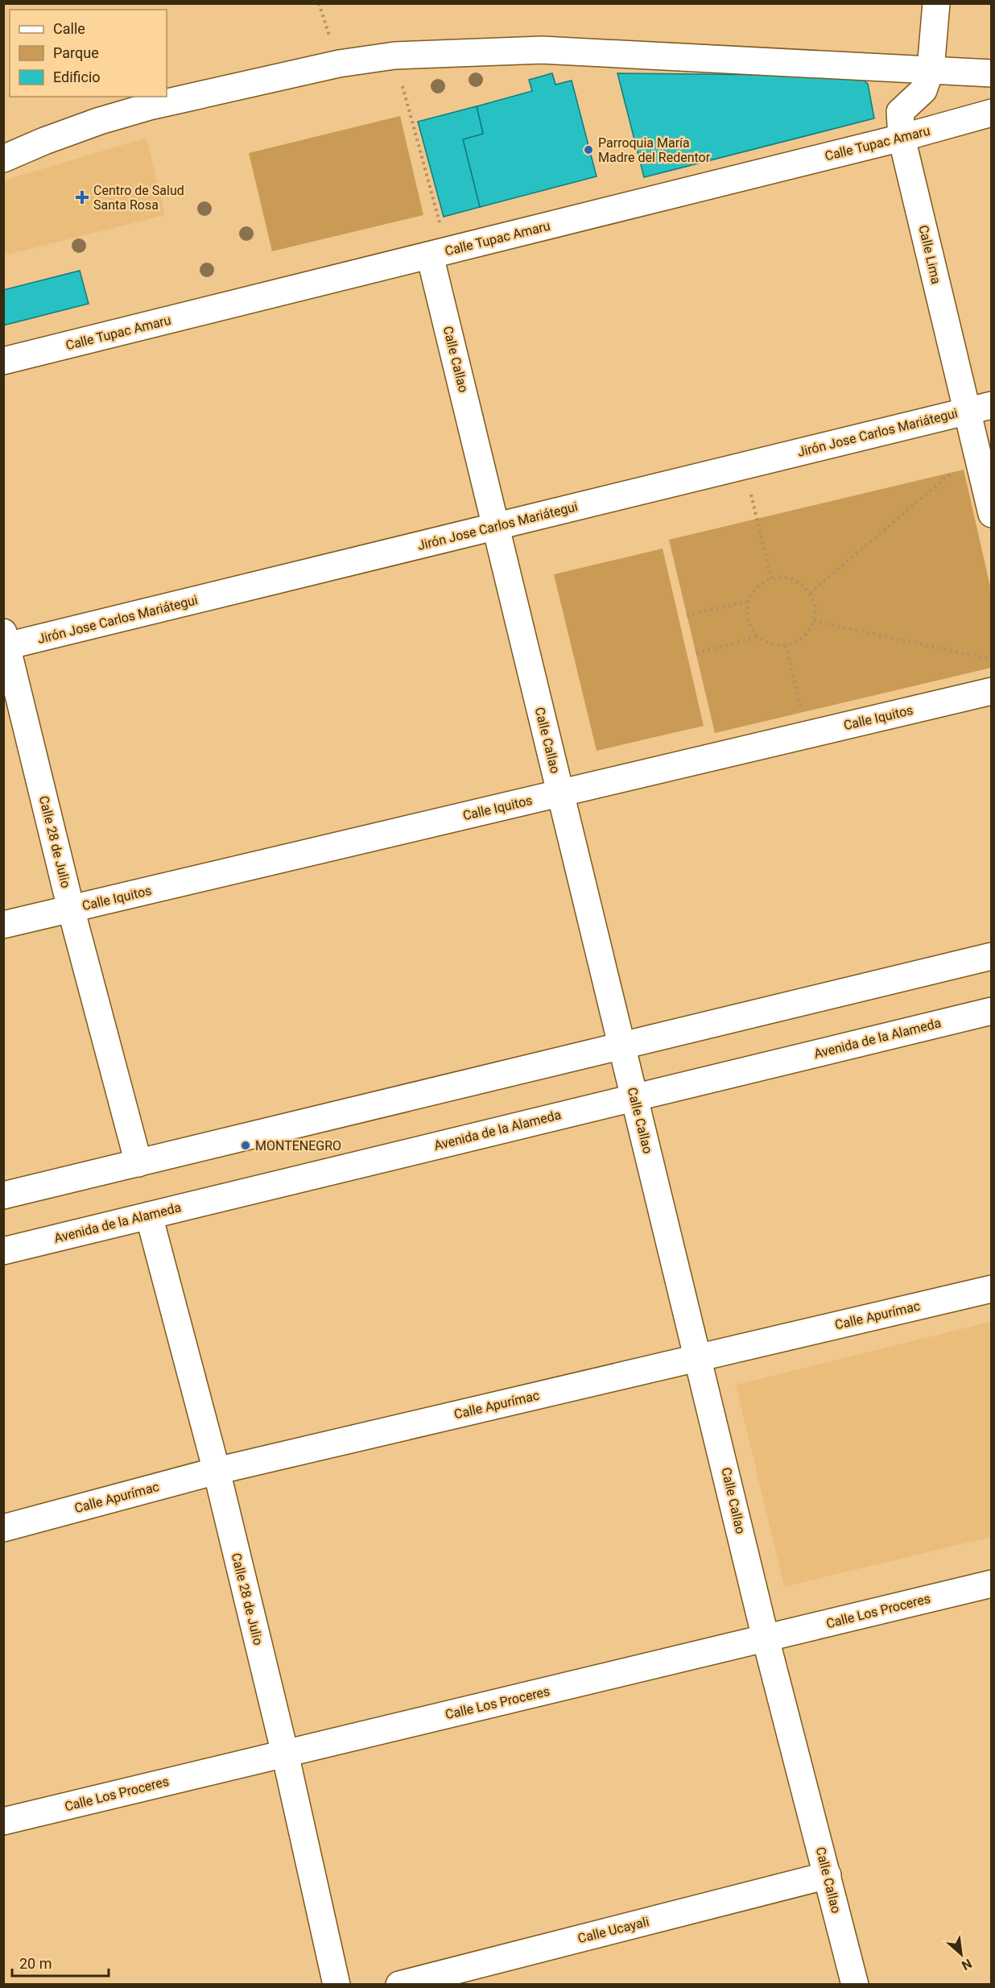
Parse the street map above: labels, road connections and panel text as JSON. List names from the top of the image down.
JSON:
{
  "streets": {
    "street": [
      "Calle Tupac Amaru",
      "Calle Lima",
      "Calle Callao",
      "Jirón Jose Carlos Mariátegui",
      "Calle Iquitos",
      "Calle 28 de Julio",
      "Avenida de la Alameda",
      "Calle Apurímac",
      "Calle Los Proceres",
      "Calle Ucayali"
    ]
  },
  "crossings": [
    ["Calle Tupac Amaru", "Calle Lima"],
    ["Calle Tupac Amaru", "Calle Callao"],
    ["Calle Lima", "Jirón Jose Carlos Mariátegui"],
    ["Calle Callao", "Jirón Jose Carlos Mariátegui"],
    ["Calle Callao", "Calle Iquitos"],
    ["Calle Callao", "Avenida de la Alameda"],
    ["Calle Callao", "Calle Apurímac"],
    ["Calle Callao", "Calle Los Proceres"],
    ["Calle Callao", "Calle Ucayali"],
    ["Jirón Jose Carlos Mariátegui", "Calle 28 de Julio"],
    ["Calle Iquitos", "Calle 28 de Julio"],
    ["Calle 28 de Julio", "Avenida de la Alameda"],
    ["Calle 28 de Julio", "Calle Apurímac"],
    ["Calle 28 de Julio", "Calle Los Proceres"]
  ],
  "places": {
    "other": ["Parroquia María Madre del Redentor", "MONTENEGRO"],
    "health": ["Centro de Salud Santa Rosa"]
  },
  "legend": ["Calle", "Parque", "Edificio"],
  "scale_bar": "20 m",
  "north": "bottom right"
}
